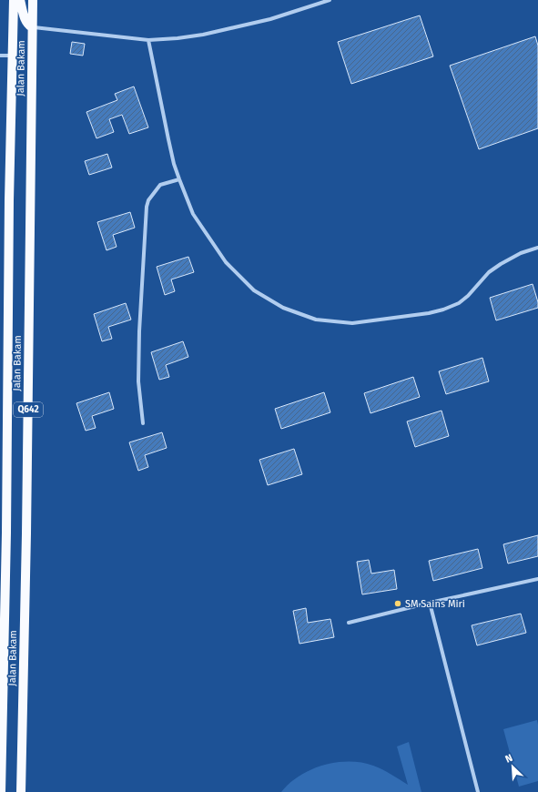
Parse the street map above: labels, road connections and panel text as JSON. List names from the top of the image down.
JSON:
{
  "streets": {
    "main road": ["Jalan Bakam", "Q642"]
  },
  "places": ["SM Sains Miri"],
  "north": "top left"
}
